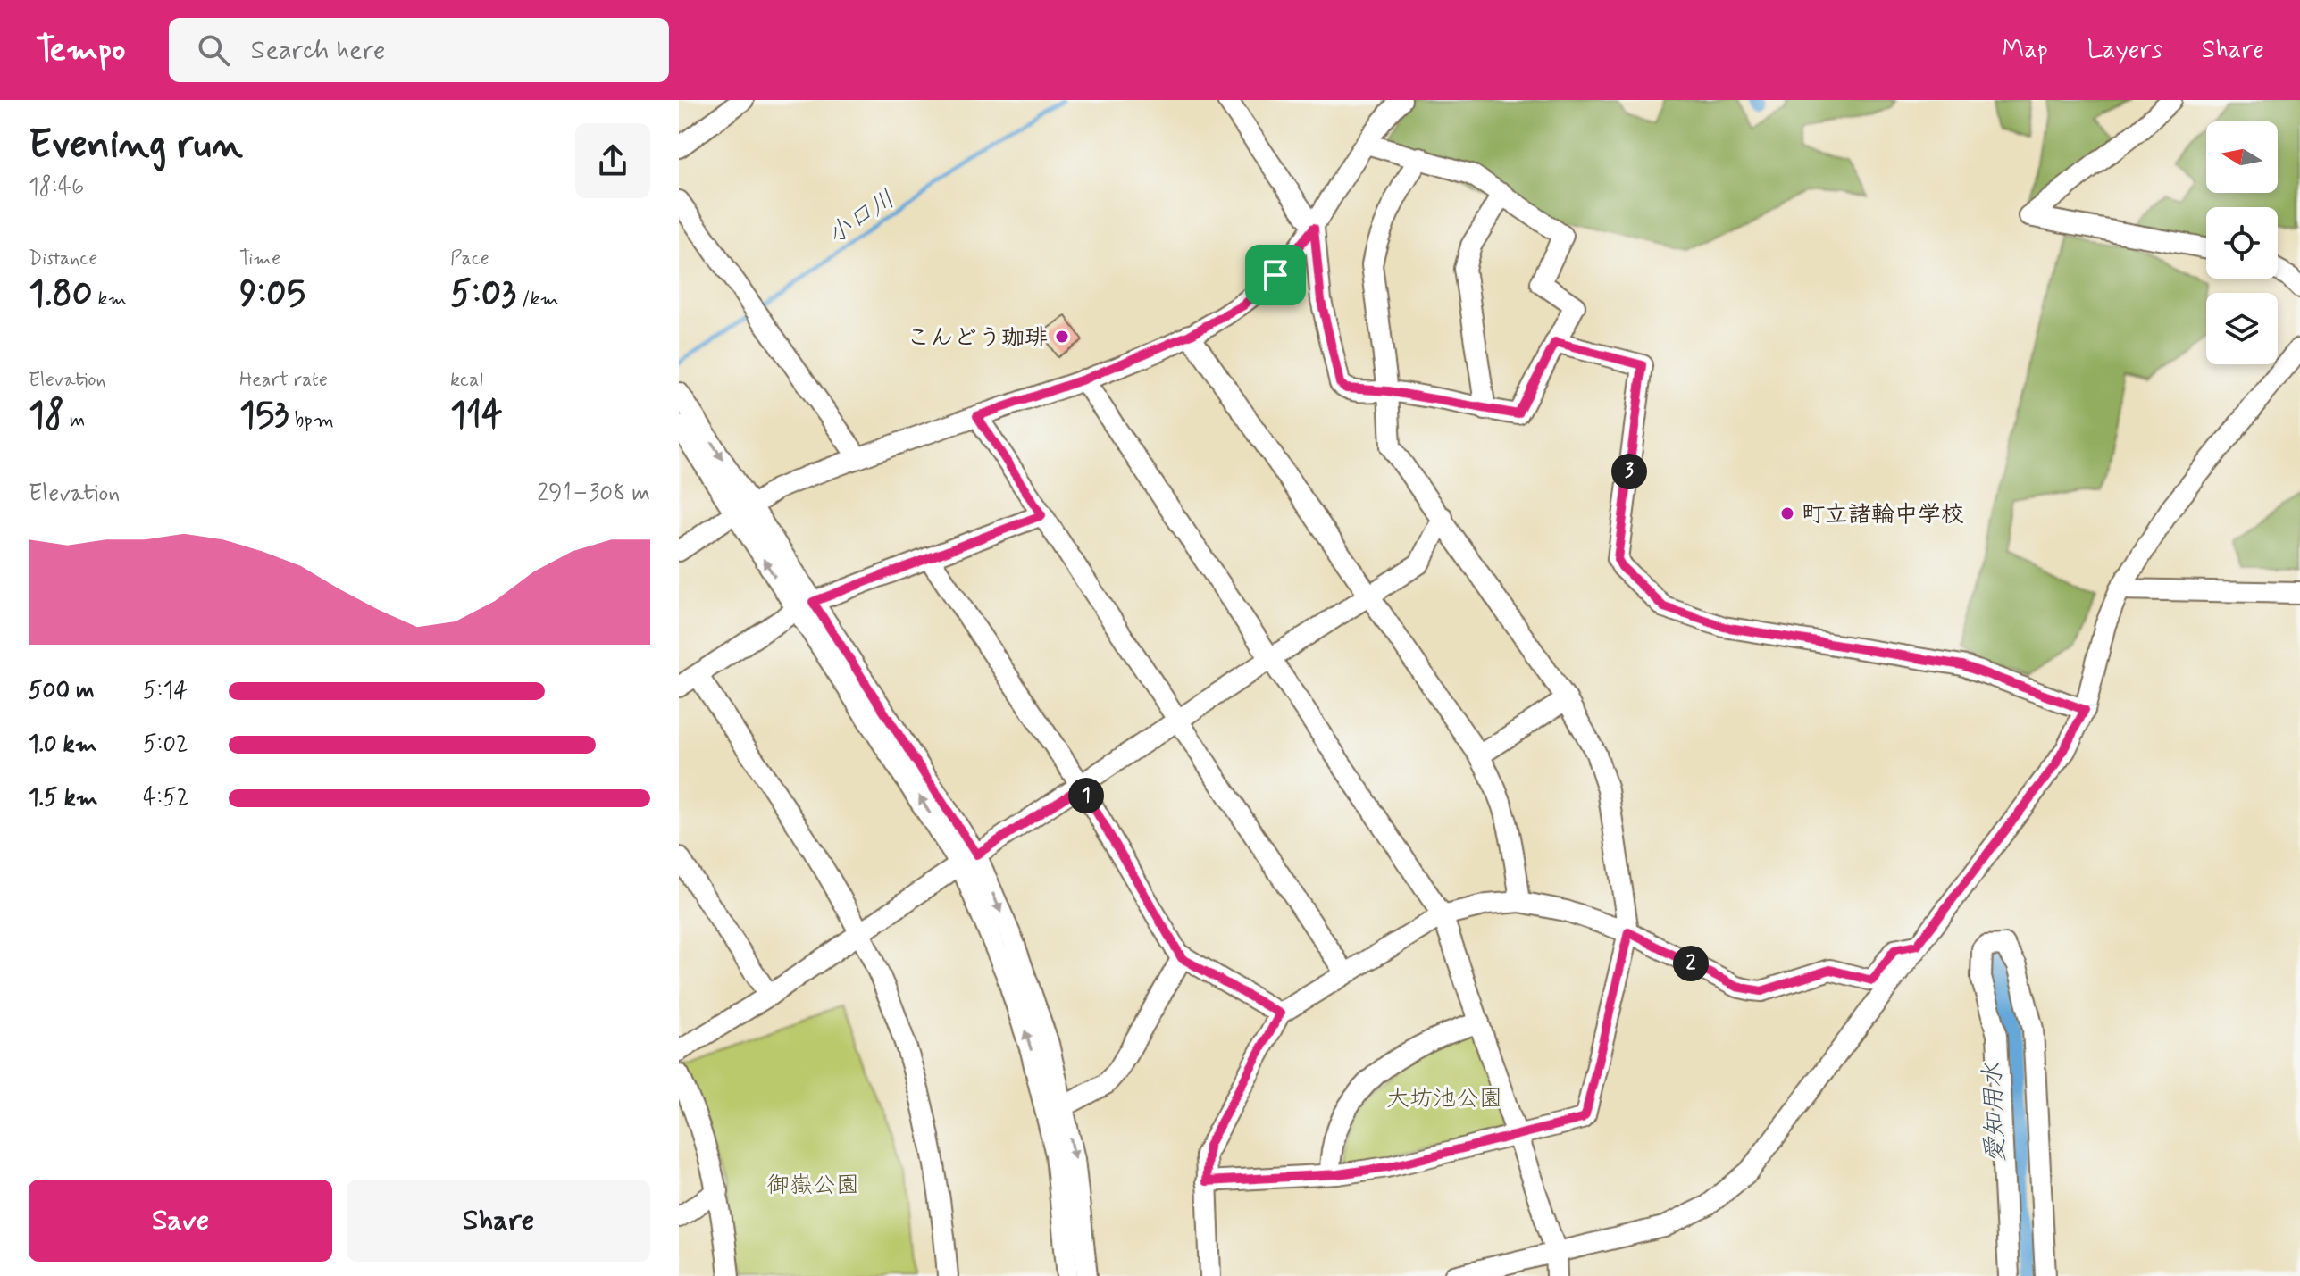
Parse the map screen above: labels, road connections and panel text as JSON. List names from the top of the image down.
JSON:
{
  "water": ["小口川", "愛知用水"],
  "parks": ["大坊池公園", "御嶽公園"],
  "places": ["こんどう珈琲", "町立諸輪中学校"],
  "north": "left",
  "page": {
    "header": "Tempo",
    "search": "Search here",
    "nav": ["Map", "Layers", "Share"],
    "heading": ["Evening run", "18:46"],
    "stats": [
      ["Distance", "1.80 km"],
      ["Time", "9:05"],
      ["Pace", "5:03 /km"],
      ["Elevation", "18 m"],
      ["Heart rate", "153 bpm"],
      ["kcal", "114"]
    ],
    "pins": ["3", "1", "2"],
    "chart": ["Elevation", "291–308 m"],
    "list": [
      {
        "name": "500 m",
        "note": "5:14"
      },
      {
        "name": "1.0 km",
        "note": "5:02"
      },
      {
        "name": "1.5 km",
        "note": "4:52"
      }
    ],
    "buttons": ["Save", "Share"]
  }
}
